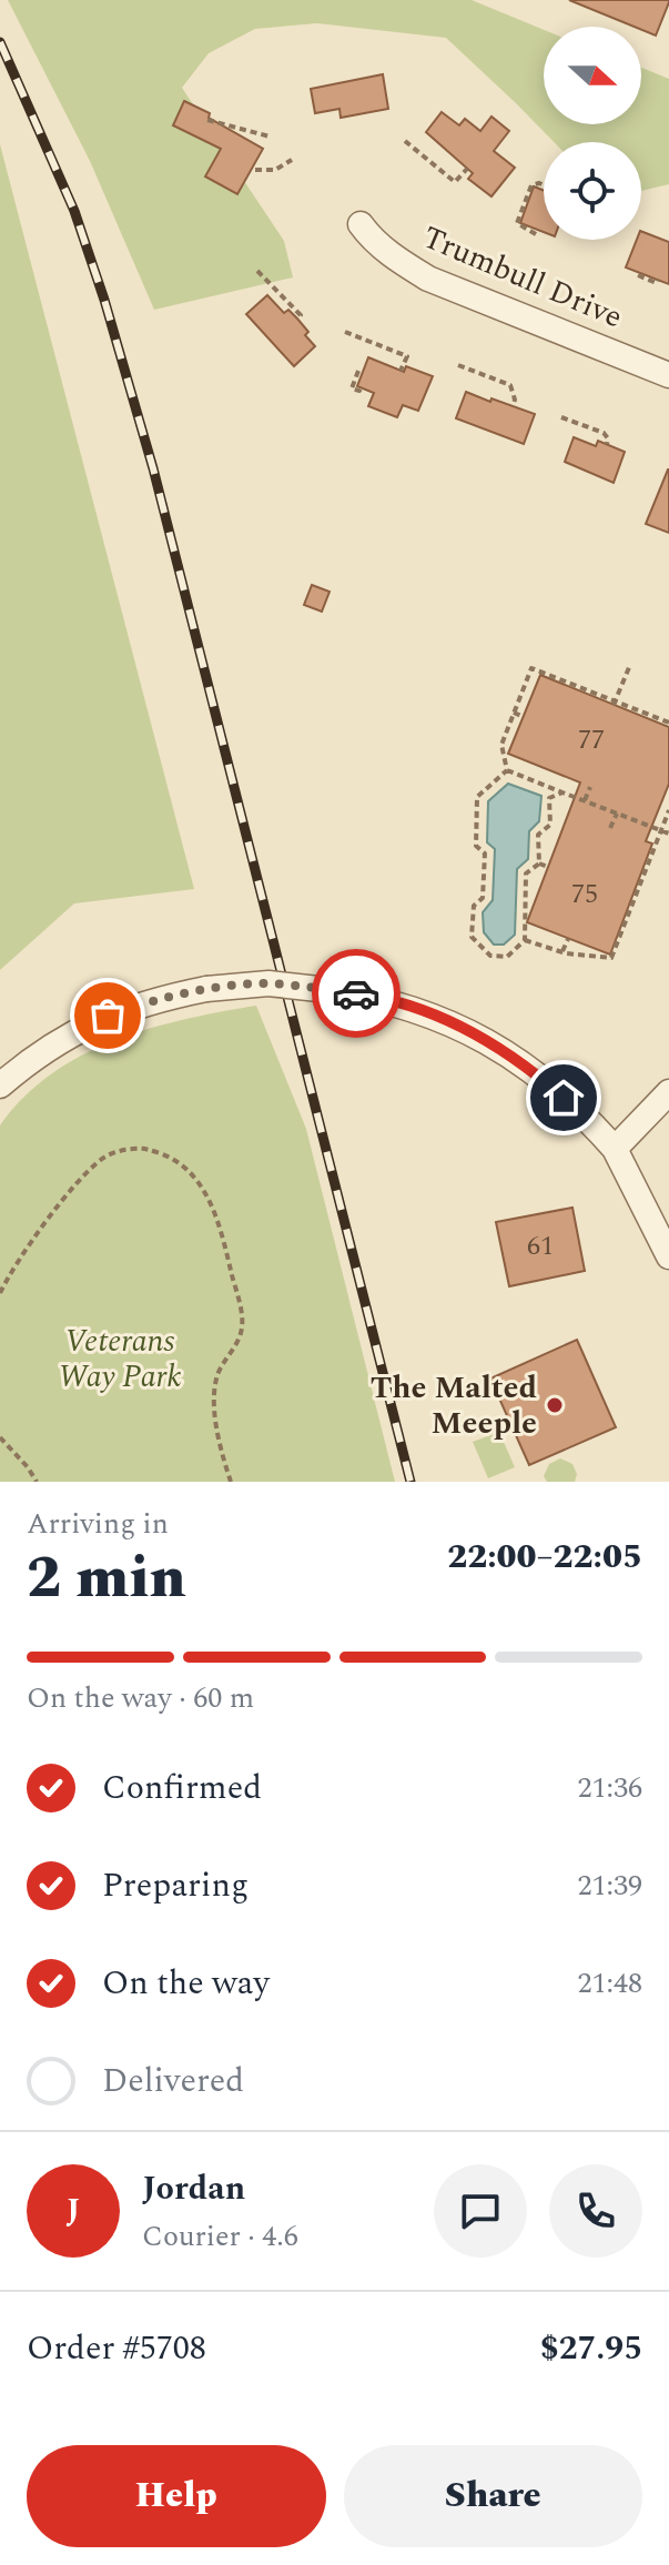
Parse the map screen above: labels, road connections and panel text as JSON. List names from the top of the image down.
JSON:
{
  "streets": {
    "street": ["Trumbull Drive"]
  },
  "parks": ["Veterans Way Park"],
  "places": ["The Malted Meeple"],
  "house_numbers": ["77", "75", "61"],
  "north": "right",
  "page": {
    "heading": ["2 min", "Arriving in", "22:00–22:05"],
    "panel": [
      "Jordan",
      "Courier · 4.6",
      "Order #5708",
      "$27.95"
    ],
    "bar": "On the way · 60 m",
    "list": [
      ["Confirmed", "21:36"],
      ["Preparing", "21:39"],
      ["On the way", "21:48"],
      "Delivered"
    ],
    "round": "J",
    "buttons": ["Help", "Share"]
  }
}
